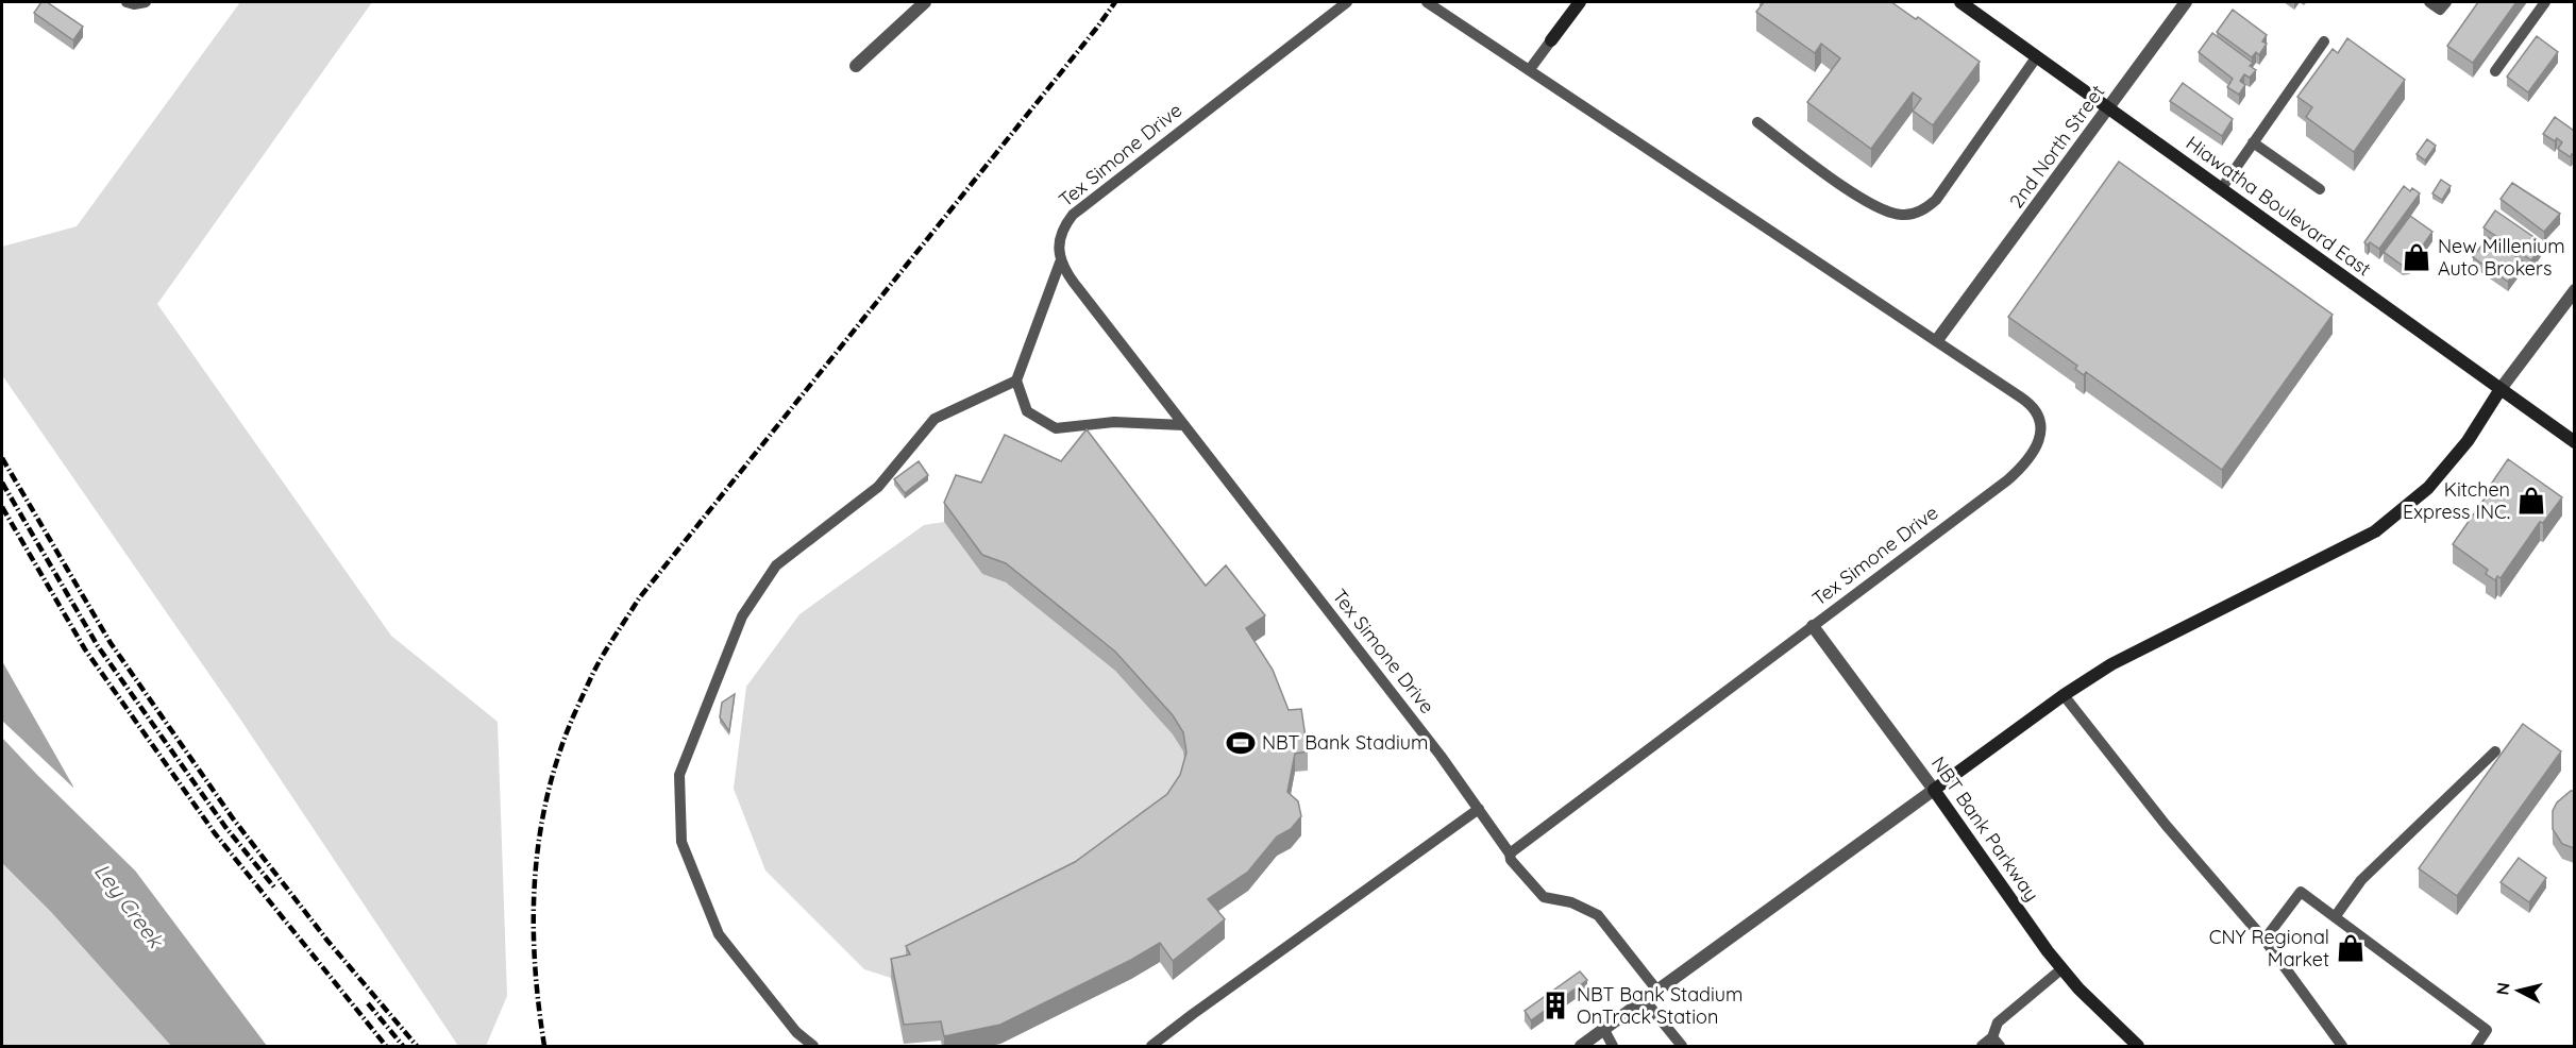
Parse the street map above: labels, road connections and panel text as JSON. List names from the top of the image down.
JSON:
{
  "streets": {
    "street": ["2nd North Street", "Hiawatha Boulevard East", "NBT Bank Parkway"],
    "lane": ["Tex Simone Drive"]
  },
  "crossings": [
    ["2nd North Street", "Tex Simone Drive"],
    ["2nd North Street", "Hiawatha Boulevard East"],
    ["Tex Simone Drive", "NBT Bank Parkway"]
  ],
  "water": ["Ley Creek"],
  "places": {
    "shop": ["New Millenium Auto Brokers", "Kitchen Express INC.", "CNY Regional Market"],
    "sports": ["NBT Bank Stadium"],
    "building": ["NBT Bank Stadium OnTrack Station"]
  },
  "north": "left"
}
